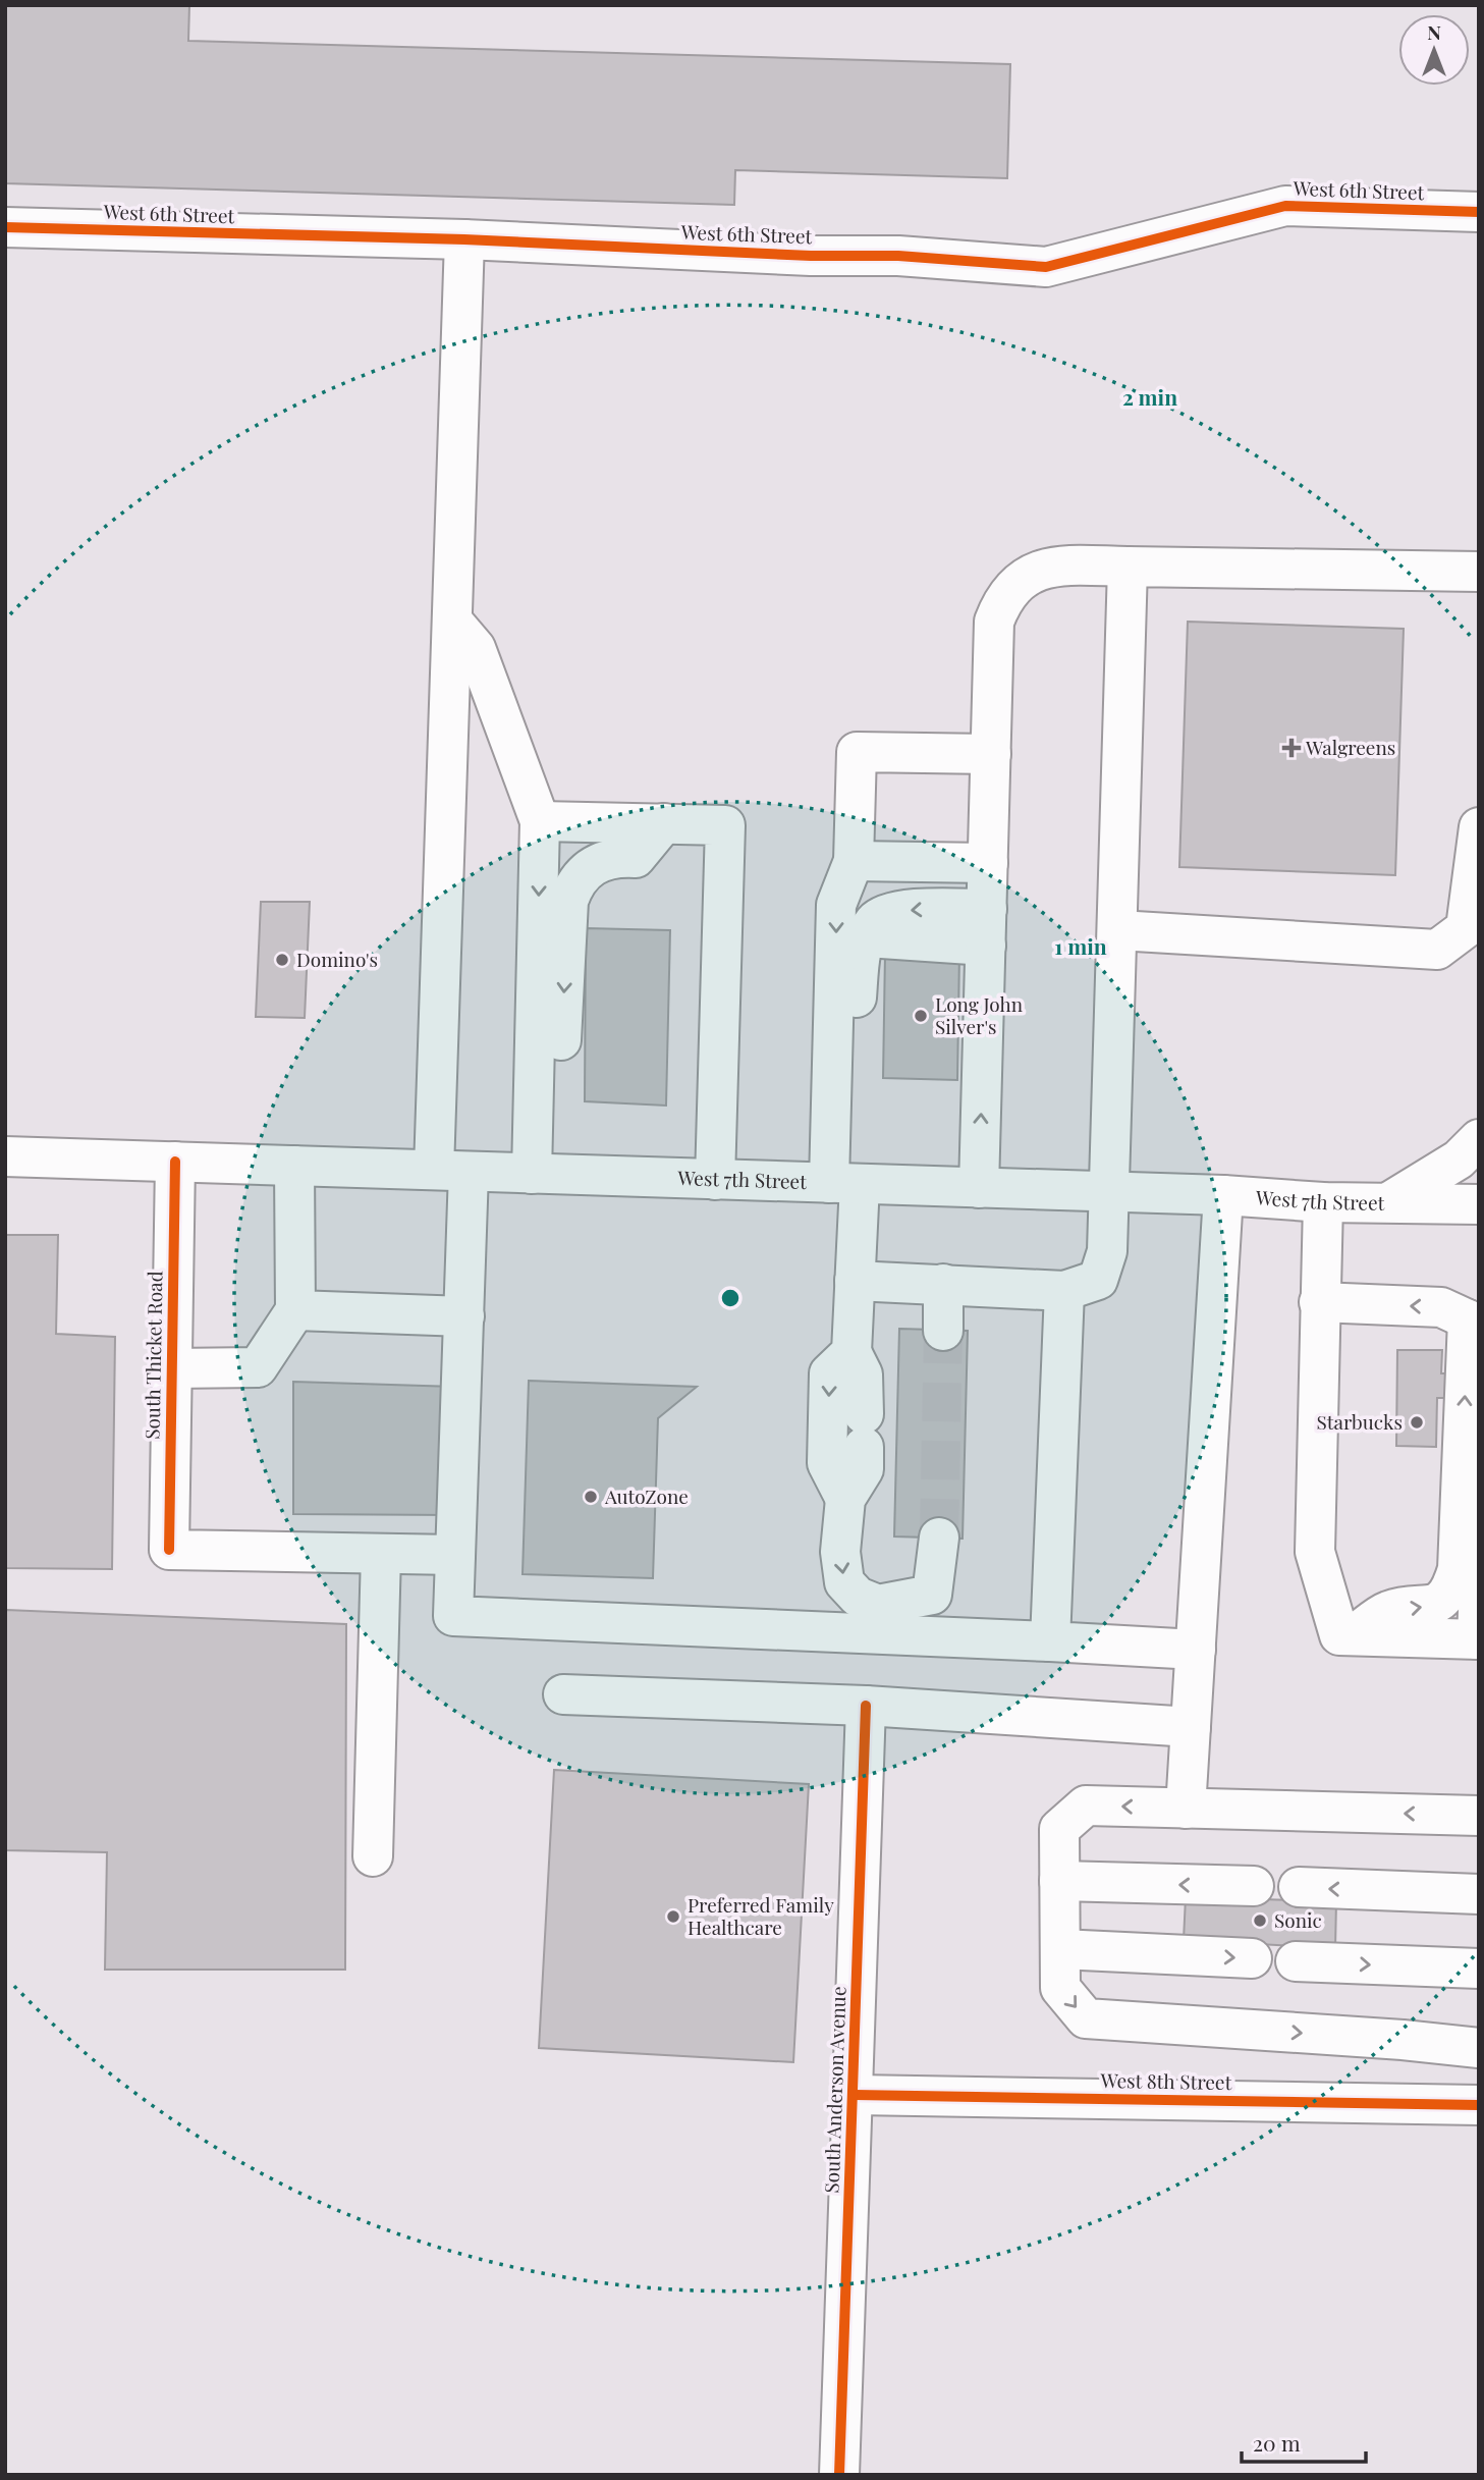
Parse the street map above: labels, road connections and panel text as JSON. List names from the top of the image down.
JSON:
{
  "streets": {
    "street": [
      "West 6th Street",
      "West 7th Street",
      "South Thicket Road",
      "West 8th Street",
      "South Anderson Avenue"
    ]
  },
  "crossings": [
    ["West 7th Street", "South Thicket Road"],
    ["West 8th Street", "South Anderson Avenue"]
  ],
  "places": {
    "health": ["Walgreens"],
    "other": [
      "Domino's",
      "Long John Silver's",
      "Starbucks",
      "AutoZone",
      "Preferred Family Healthcare",
      "Sonic"
    ]
  },
  "scale_bar": "20 m",
  "north": "top",
  "rings": ["2 min", "1 min"]
}
